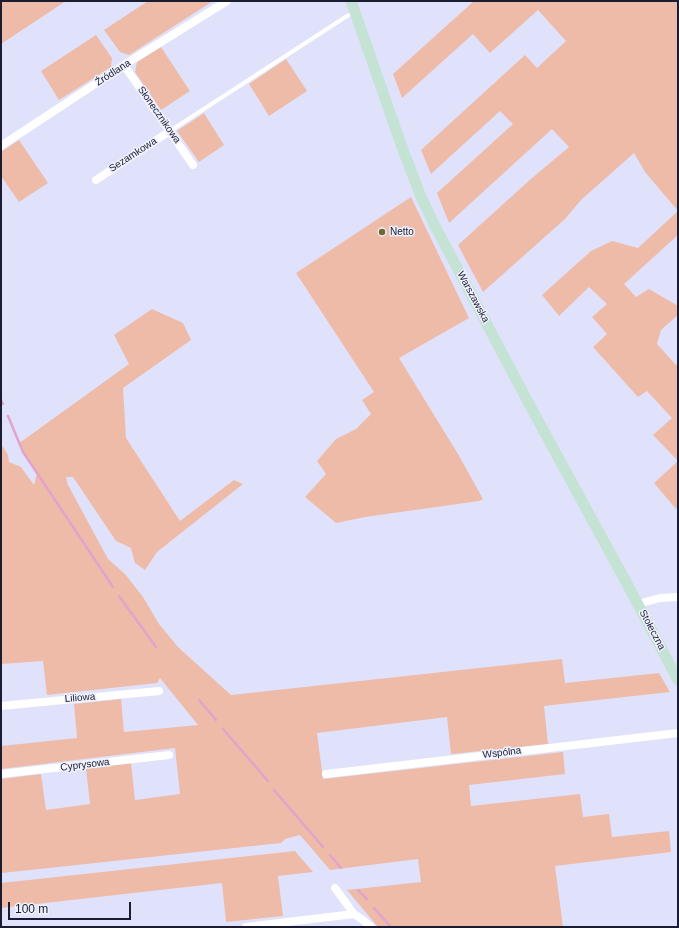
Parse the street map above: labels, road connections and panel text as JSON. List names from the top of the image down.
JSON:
{
  "streets": {
    "main road": ["Warszawska", "Stołeczna"],
    "street": [
      "Źródlana",
      "Słonecznikowa",
      "Sezamkowa",
      "Liliowa",
      "Wspólna",
      "Cyprysowa"
    ]
  },
  "crossings": [
    ["Źródlana", "Słonecznikowa"],
    ["Słonecznikowa", "Sezamkowa"],
    ["Warszawska", "Stołeczna"]
  ],
  "places": ["Netto"],
  "scale_bar": "100 m"
}
